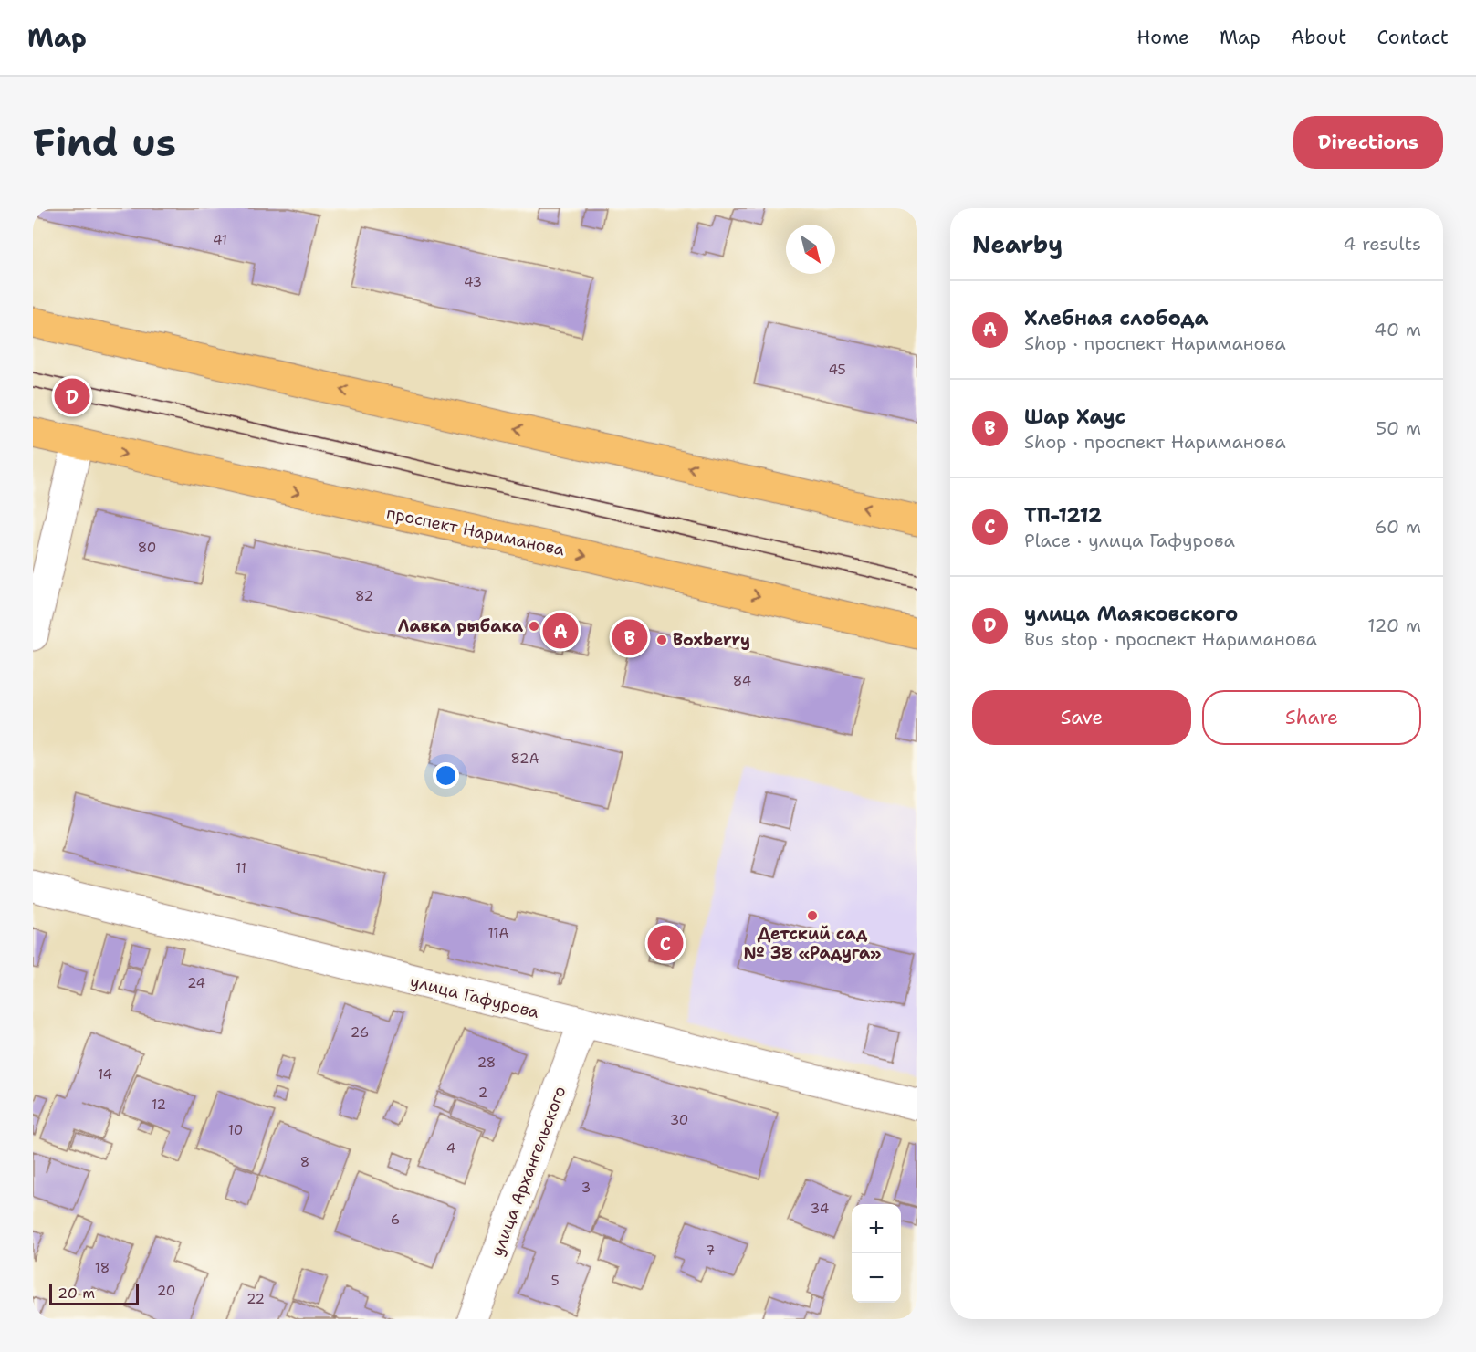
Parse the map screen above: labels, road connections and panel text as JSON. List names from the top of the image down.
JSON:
{
  "streets": {
    "main road": ["проспект Нариманова"],
    "street": ["улица Гафурова", "улица Архангельского"]
  },
  "crossings": [
    ["улица Гафурова", "улица Архангельского"]
  ],
  "places": ["Лавка рыбака", "Boxberry", "Детский сад № 38 «Радуга»"],
  "house_numbers": [
    "41",
    "43",
    "45",
    "80",
    "82",
    "84",
    "82А",
    "11",
    "11А",
    "24",
    "26",
    "28",
    "14",
    "2",
    "12",
    "30",
    "10",
    "4",
    "8",
    "3",
    "34",
    "6",
    "7",
    "18",
    "5",
    "20",
    "22"
  ],
  "scale_bar": "20 m",
  "north": "bottom right",
  "page": {
    "header": "Map",
    "nav": [
      "Home",
      "Map",
      "About",
      "Contact"
    ],
    "buttons": [
      "Directions",
      ["Save", "Share"]
    ],
    "title": "Find us",
    "heading": ["Nearby", "4 results"],
    "list": [
      {
        "mark": "A",
        "name": "Хлебная слобода",
        "note": "Shop · проспект Нариманова",
        "value": "40 m"
      },
      {
        "mark": "B",
        "name": "Шар Хаус",
        "note": "Shop · проспект Нариманова",
        "value": "50 m"
      },
      {
        "mark": "C",
        "name": "ТП-1212",
        "note": "Place · улица Гафурова",
        "value": "60 m"
      },
      {
        "mark": "D",
        "name": "улица Маяковского",
        "note": "Bus stop · проспект Нариманова",
        "value": "120 m"
      }
    ],
    "pins": [
      "D",
      "A",
      "B",
      "C"
    ],
    "map_buttons": ["+", "−"],
    "scale": "20 m"
  }
}
